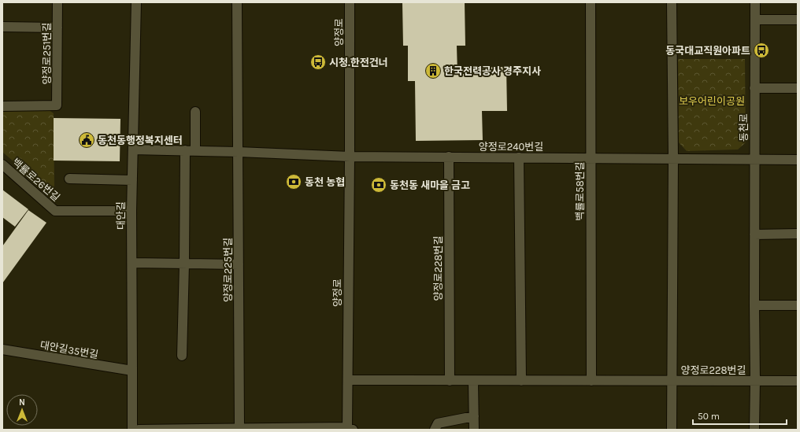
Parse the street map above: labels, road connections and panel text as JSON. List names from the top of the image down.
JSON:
{
  "streets": {
    "street": [
      "양정로",
      "양정로251번길",
      "동천로",
      "양정로240번길",
      "백률로26번길",
      "백률로58번길",
      "대안길",
      "양정로228번길",
      "양정로225번길",
      "대안길35번길"
    ]
  },
  "crossings": [
    ["양정로", "양정로240번길"],
    ["양정로", "양정로228번길"],
    ["동천로", "양정로240번길"],
    ["동천로", "양정로228번길"],
    ["양정로240번길", "백률로58번길"],
    ["양정로240번길", "양정로228번길"],
    ["백률로26번길", "대안길"],
    ["백률로58번길", "양정로228번길"],
    ["대안길", "대안길35번길"]
  ],
  "parks": ["보우어린이공원"],
  "places": {
    "bus stop": ["동국대교직원아파트", "시청.한전건너"],
    "building": ["한국전력공사 경주지사"],
    "public building": ["동천동행정복지센터"],
    "bank": ["동천 농협", "동천동 새마을 금고"]
  },
  "scale_bar": "50 m",
  "north": "top"
}
